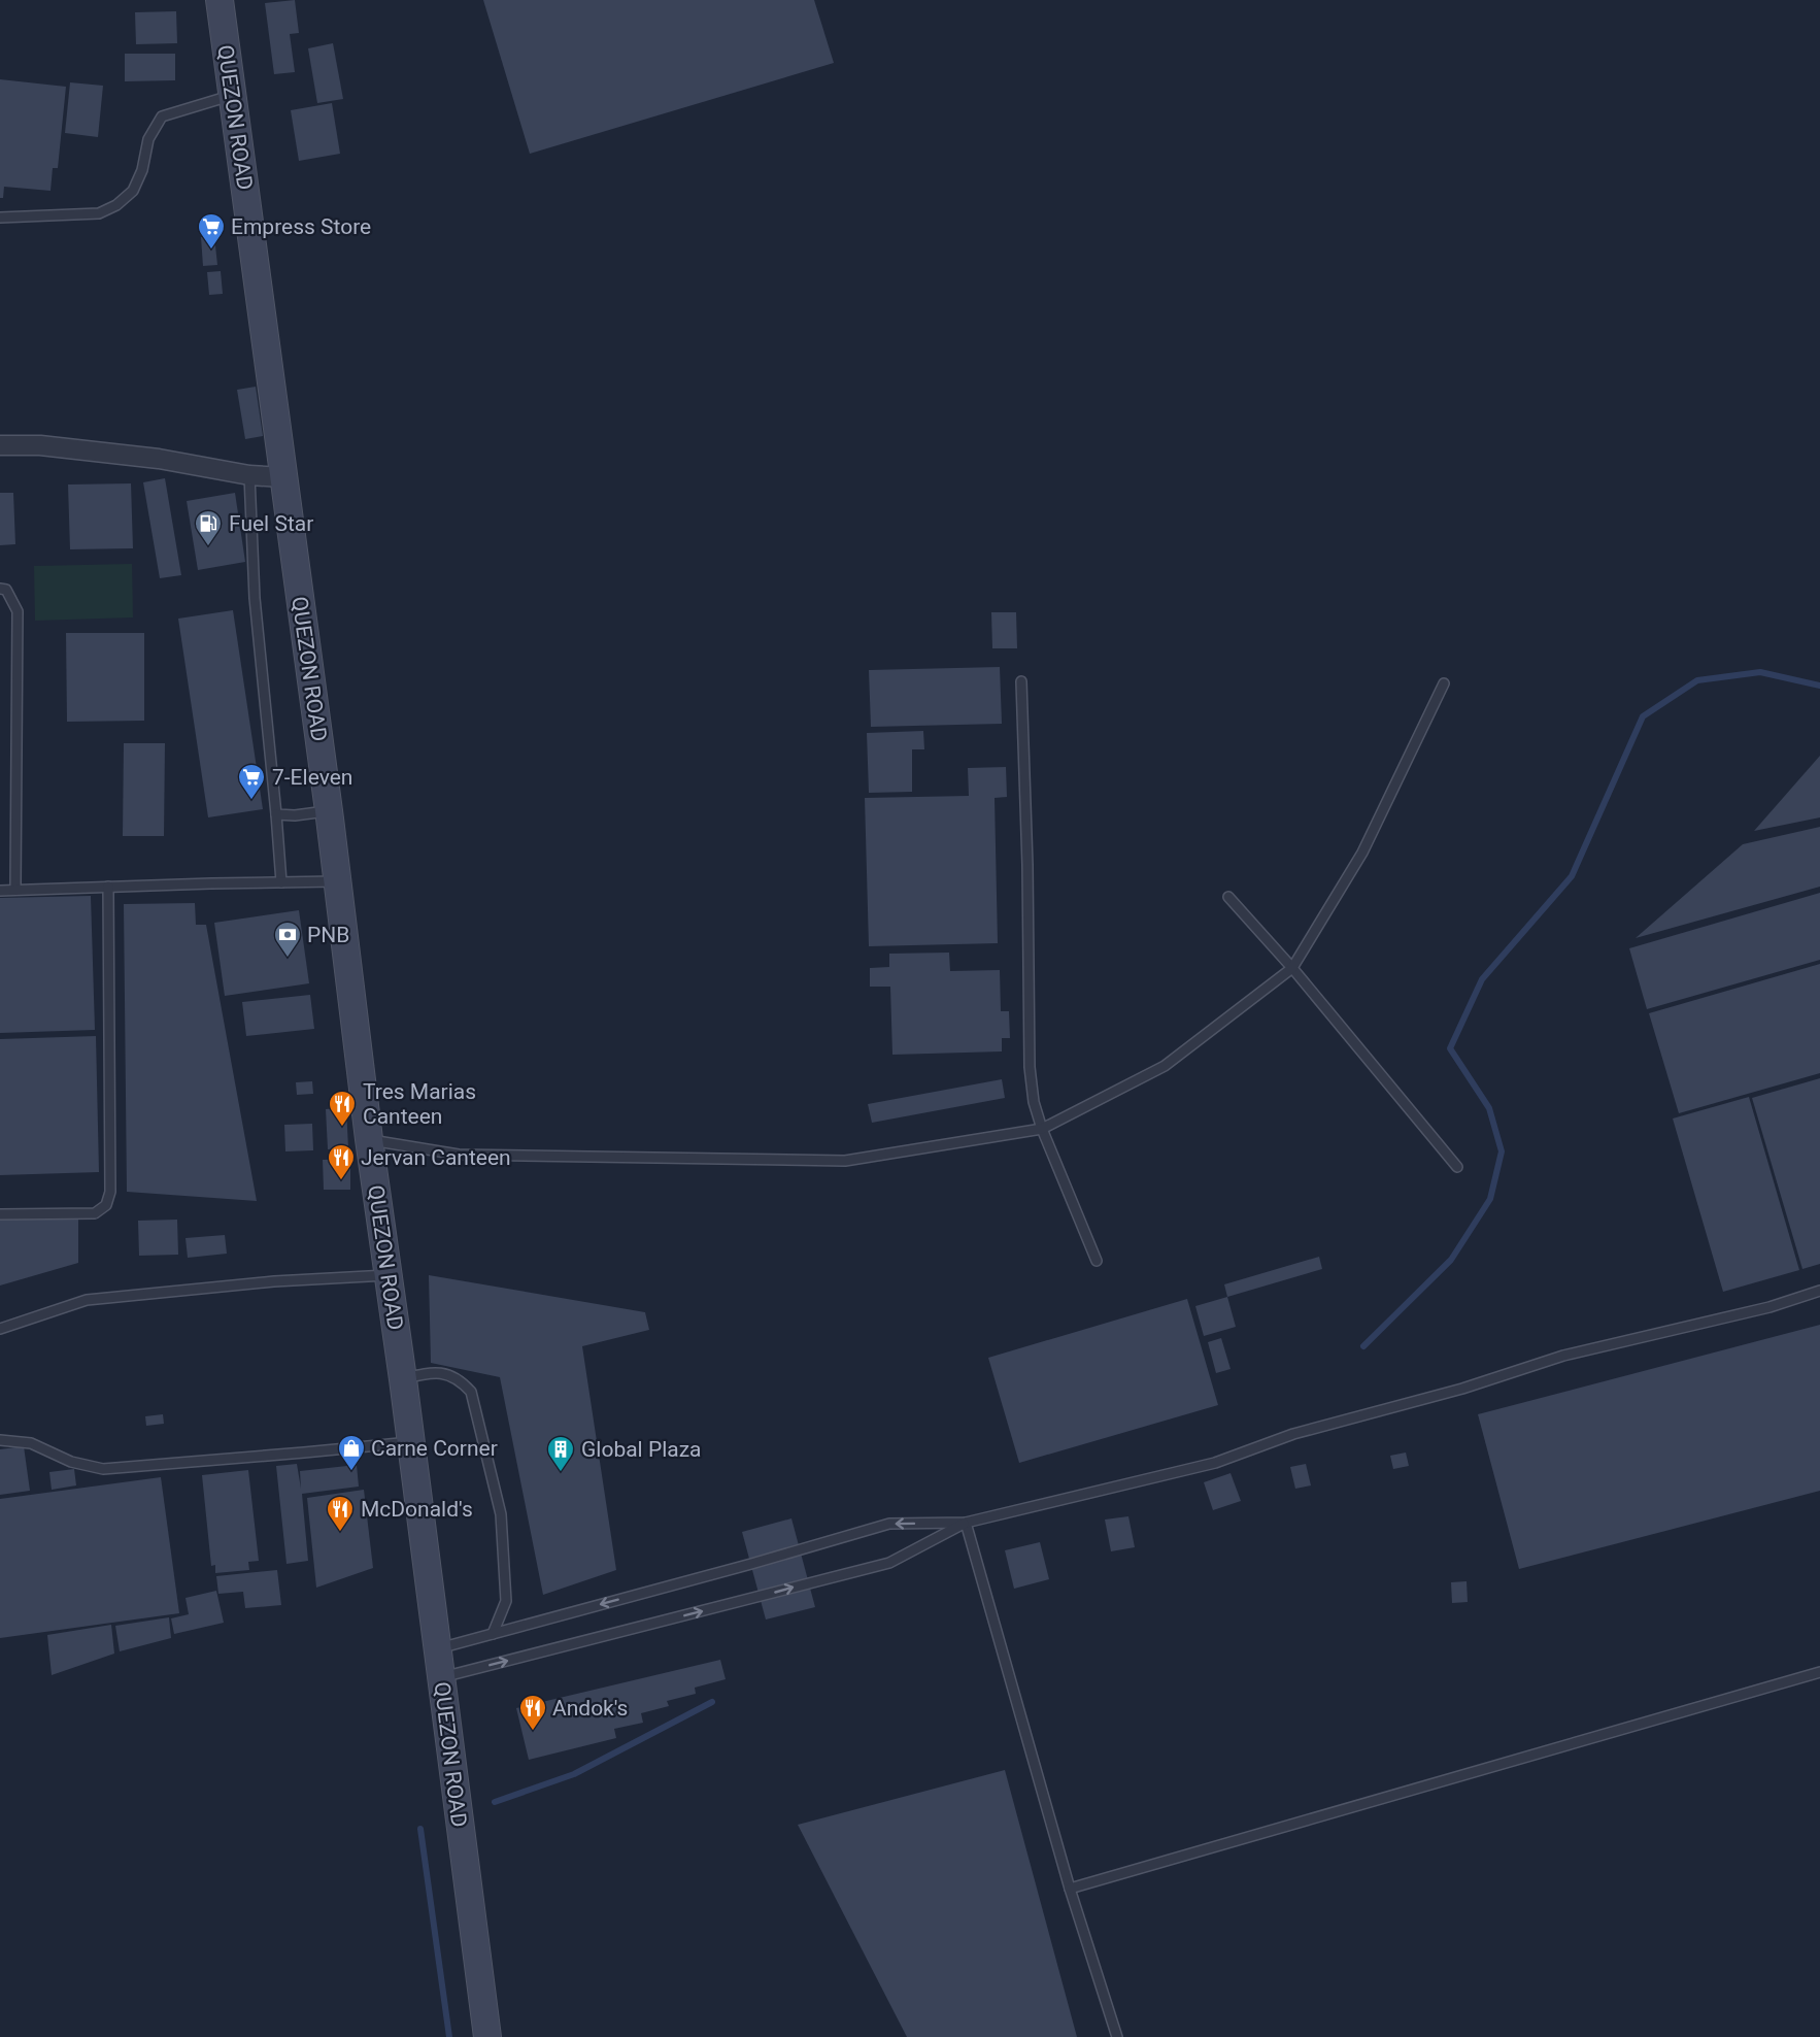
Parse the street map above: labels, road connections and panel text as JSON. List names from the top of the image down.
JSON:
{
  "streets": {
    "main road": ["QUEZON ROAD"]
  },
  "places": {
    "supermarket": ["Empress Store", "7-Eleven"],
    "fuel station": ["Fuel Star"],
    "bank": ["PNB"],
    "restaurant": [
      "Tres Marias Canteen",
      "Jervan Canteen",
      "McDonald's",
      "Andok's"
    ],
    "shop": ["Carne Corner"],
    "building": ["Global Plaza"]
  }
}
